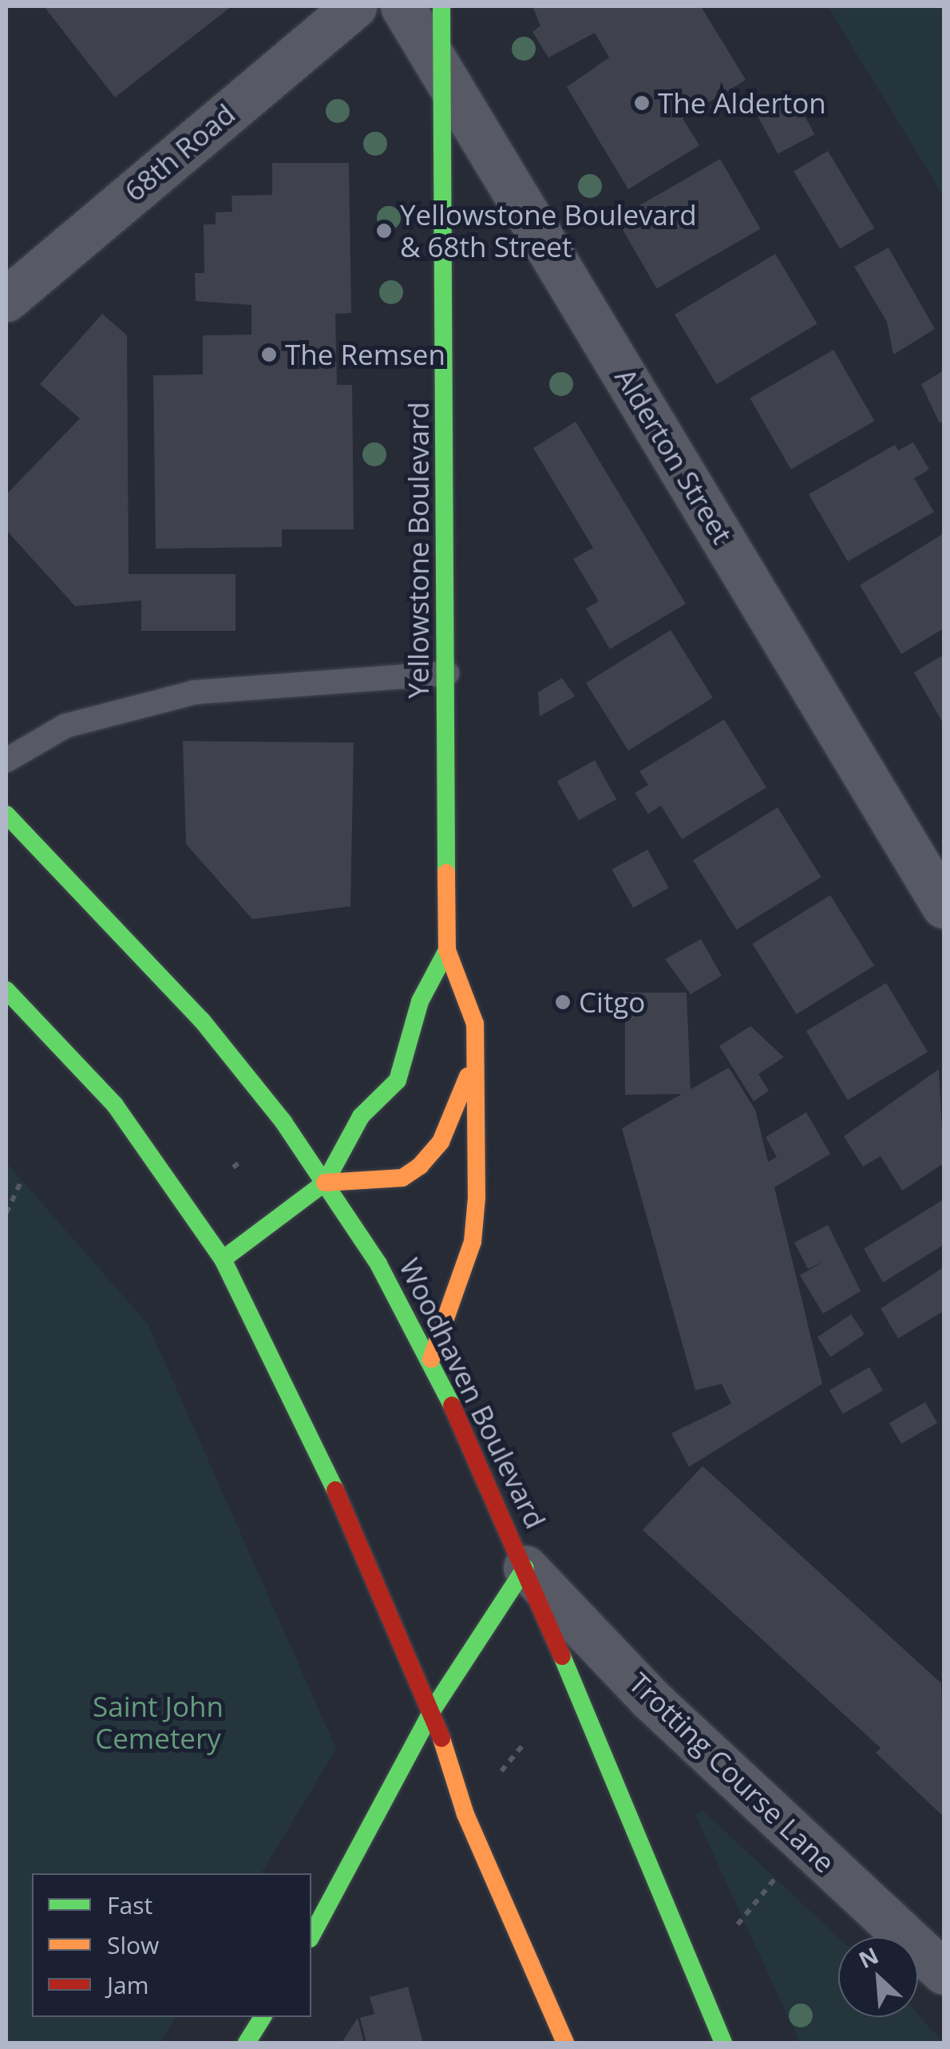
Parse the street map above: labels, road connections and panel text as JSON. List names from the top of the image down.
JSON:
{
  "streets": {
    "main road": ["Yellowstone Boulevard", "Woodhaven Boulevard"],
    "street": ["68th Road", "Alderton Street", "Trotting Course Lane"]
  },
  "crossings": [
    ["Alderton Street", "Yellowstone Boulevard"],
    ["Yellowstone Boulevard", "Woodhaven Boulevard"],
    ["Woodhaven Boulevard", "Trotting Course Lane"]
  ],
  "parks": ["Saint John Cemetery"],
  "places": [
    "The Alderton",
    "Yellowstone Boulevard & 68th Street",
    "The Remsen",
    "Citgo"
  ],
  "legend": ["Fast", "Slow", "Jam"],
  "north": "top left"
}
